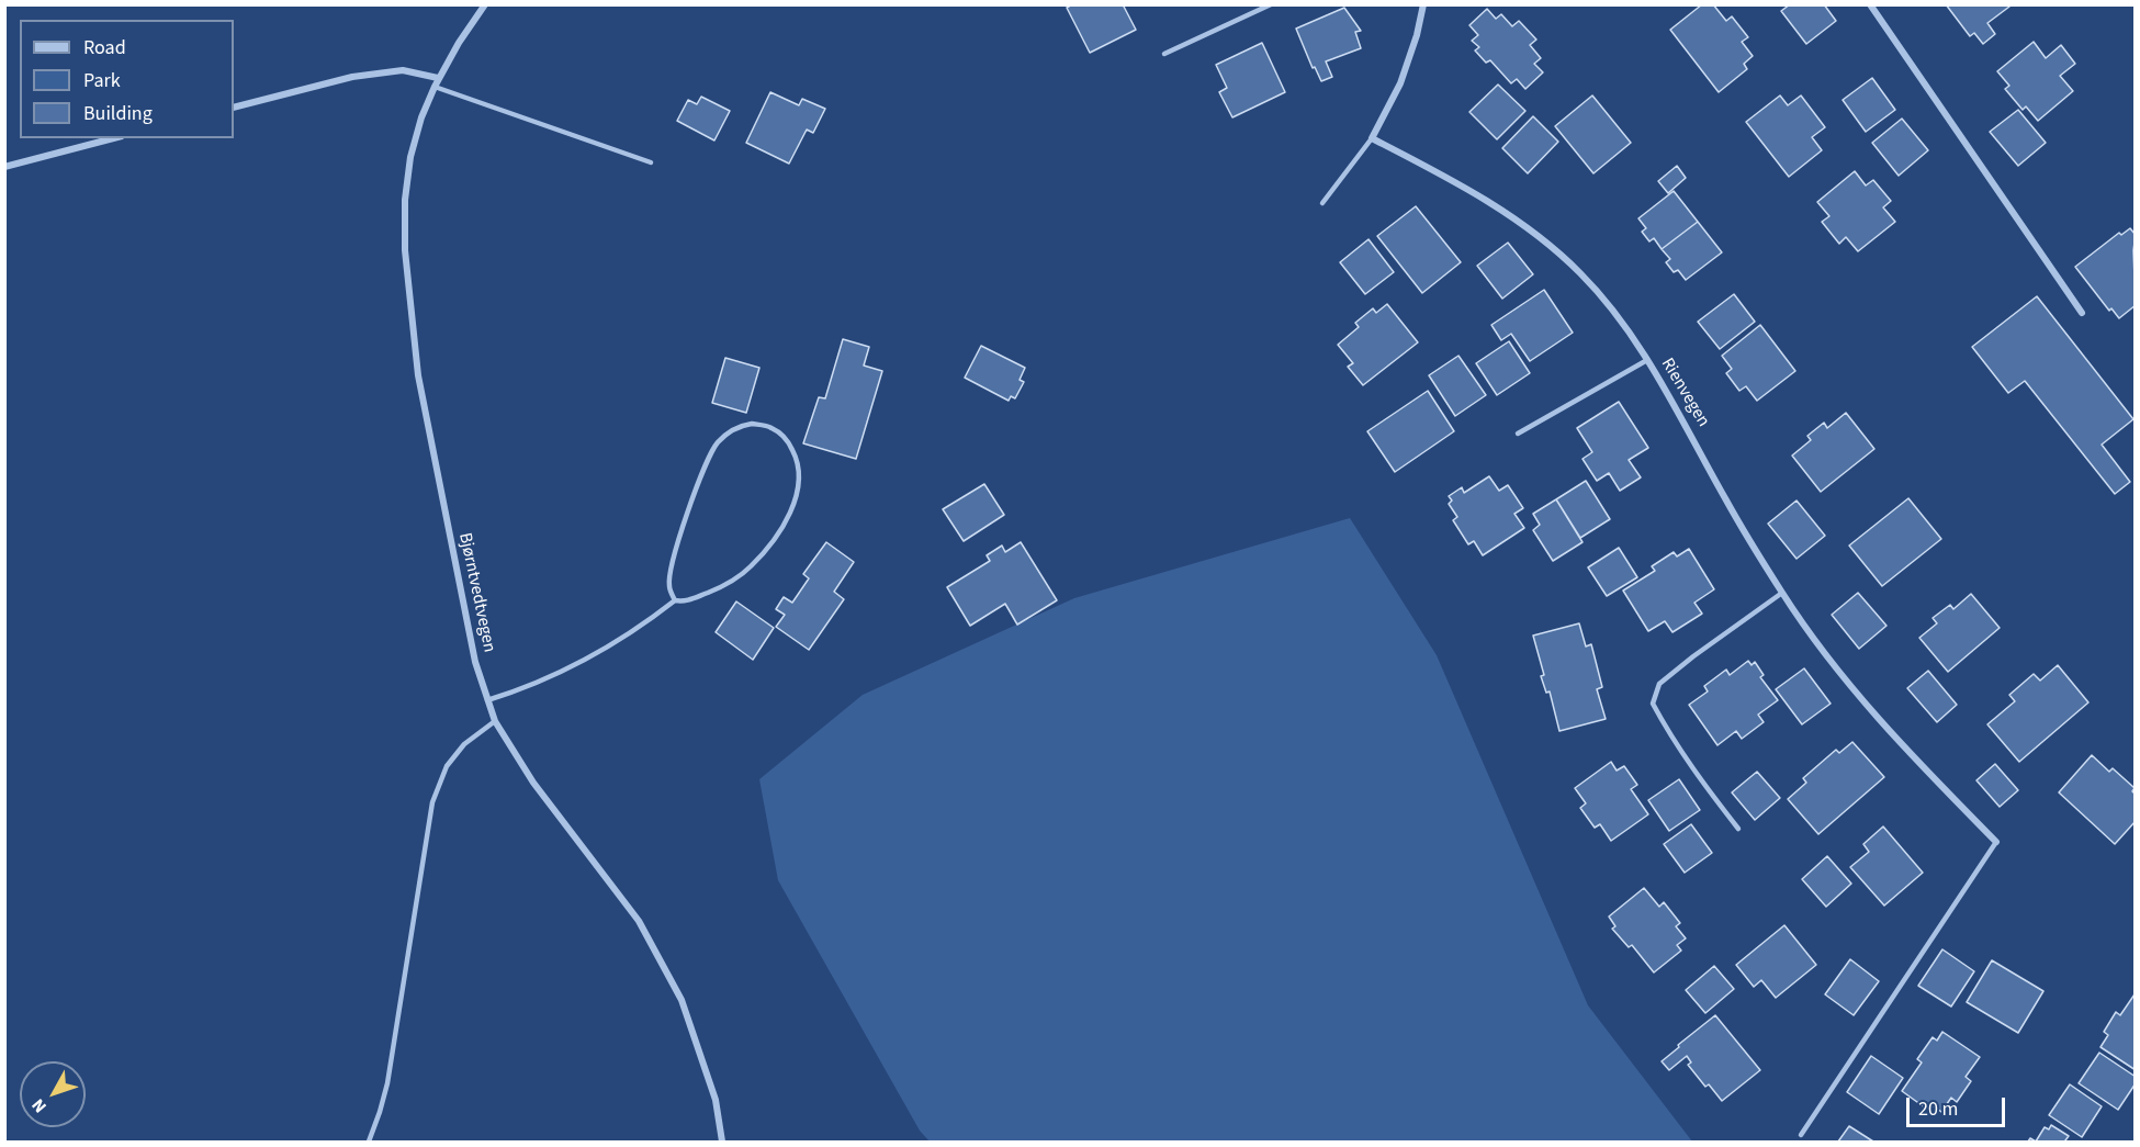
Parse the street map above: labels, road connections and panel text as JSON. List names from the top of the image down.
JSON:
{
  "streets": {
    "street": ["Rienvegen", "Bjørntvedtvegen"]
  },
  "legend": ["Road", "Park", "Building"],
  "scale_bar": "20 m",
  "north": "bottom left"
}
